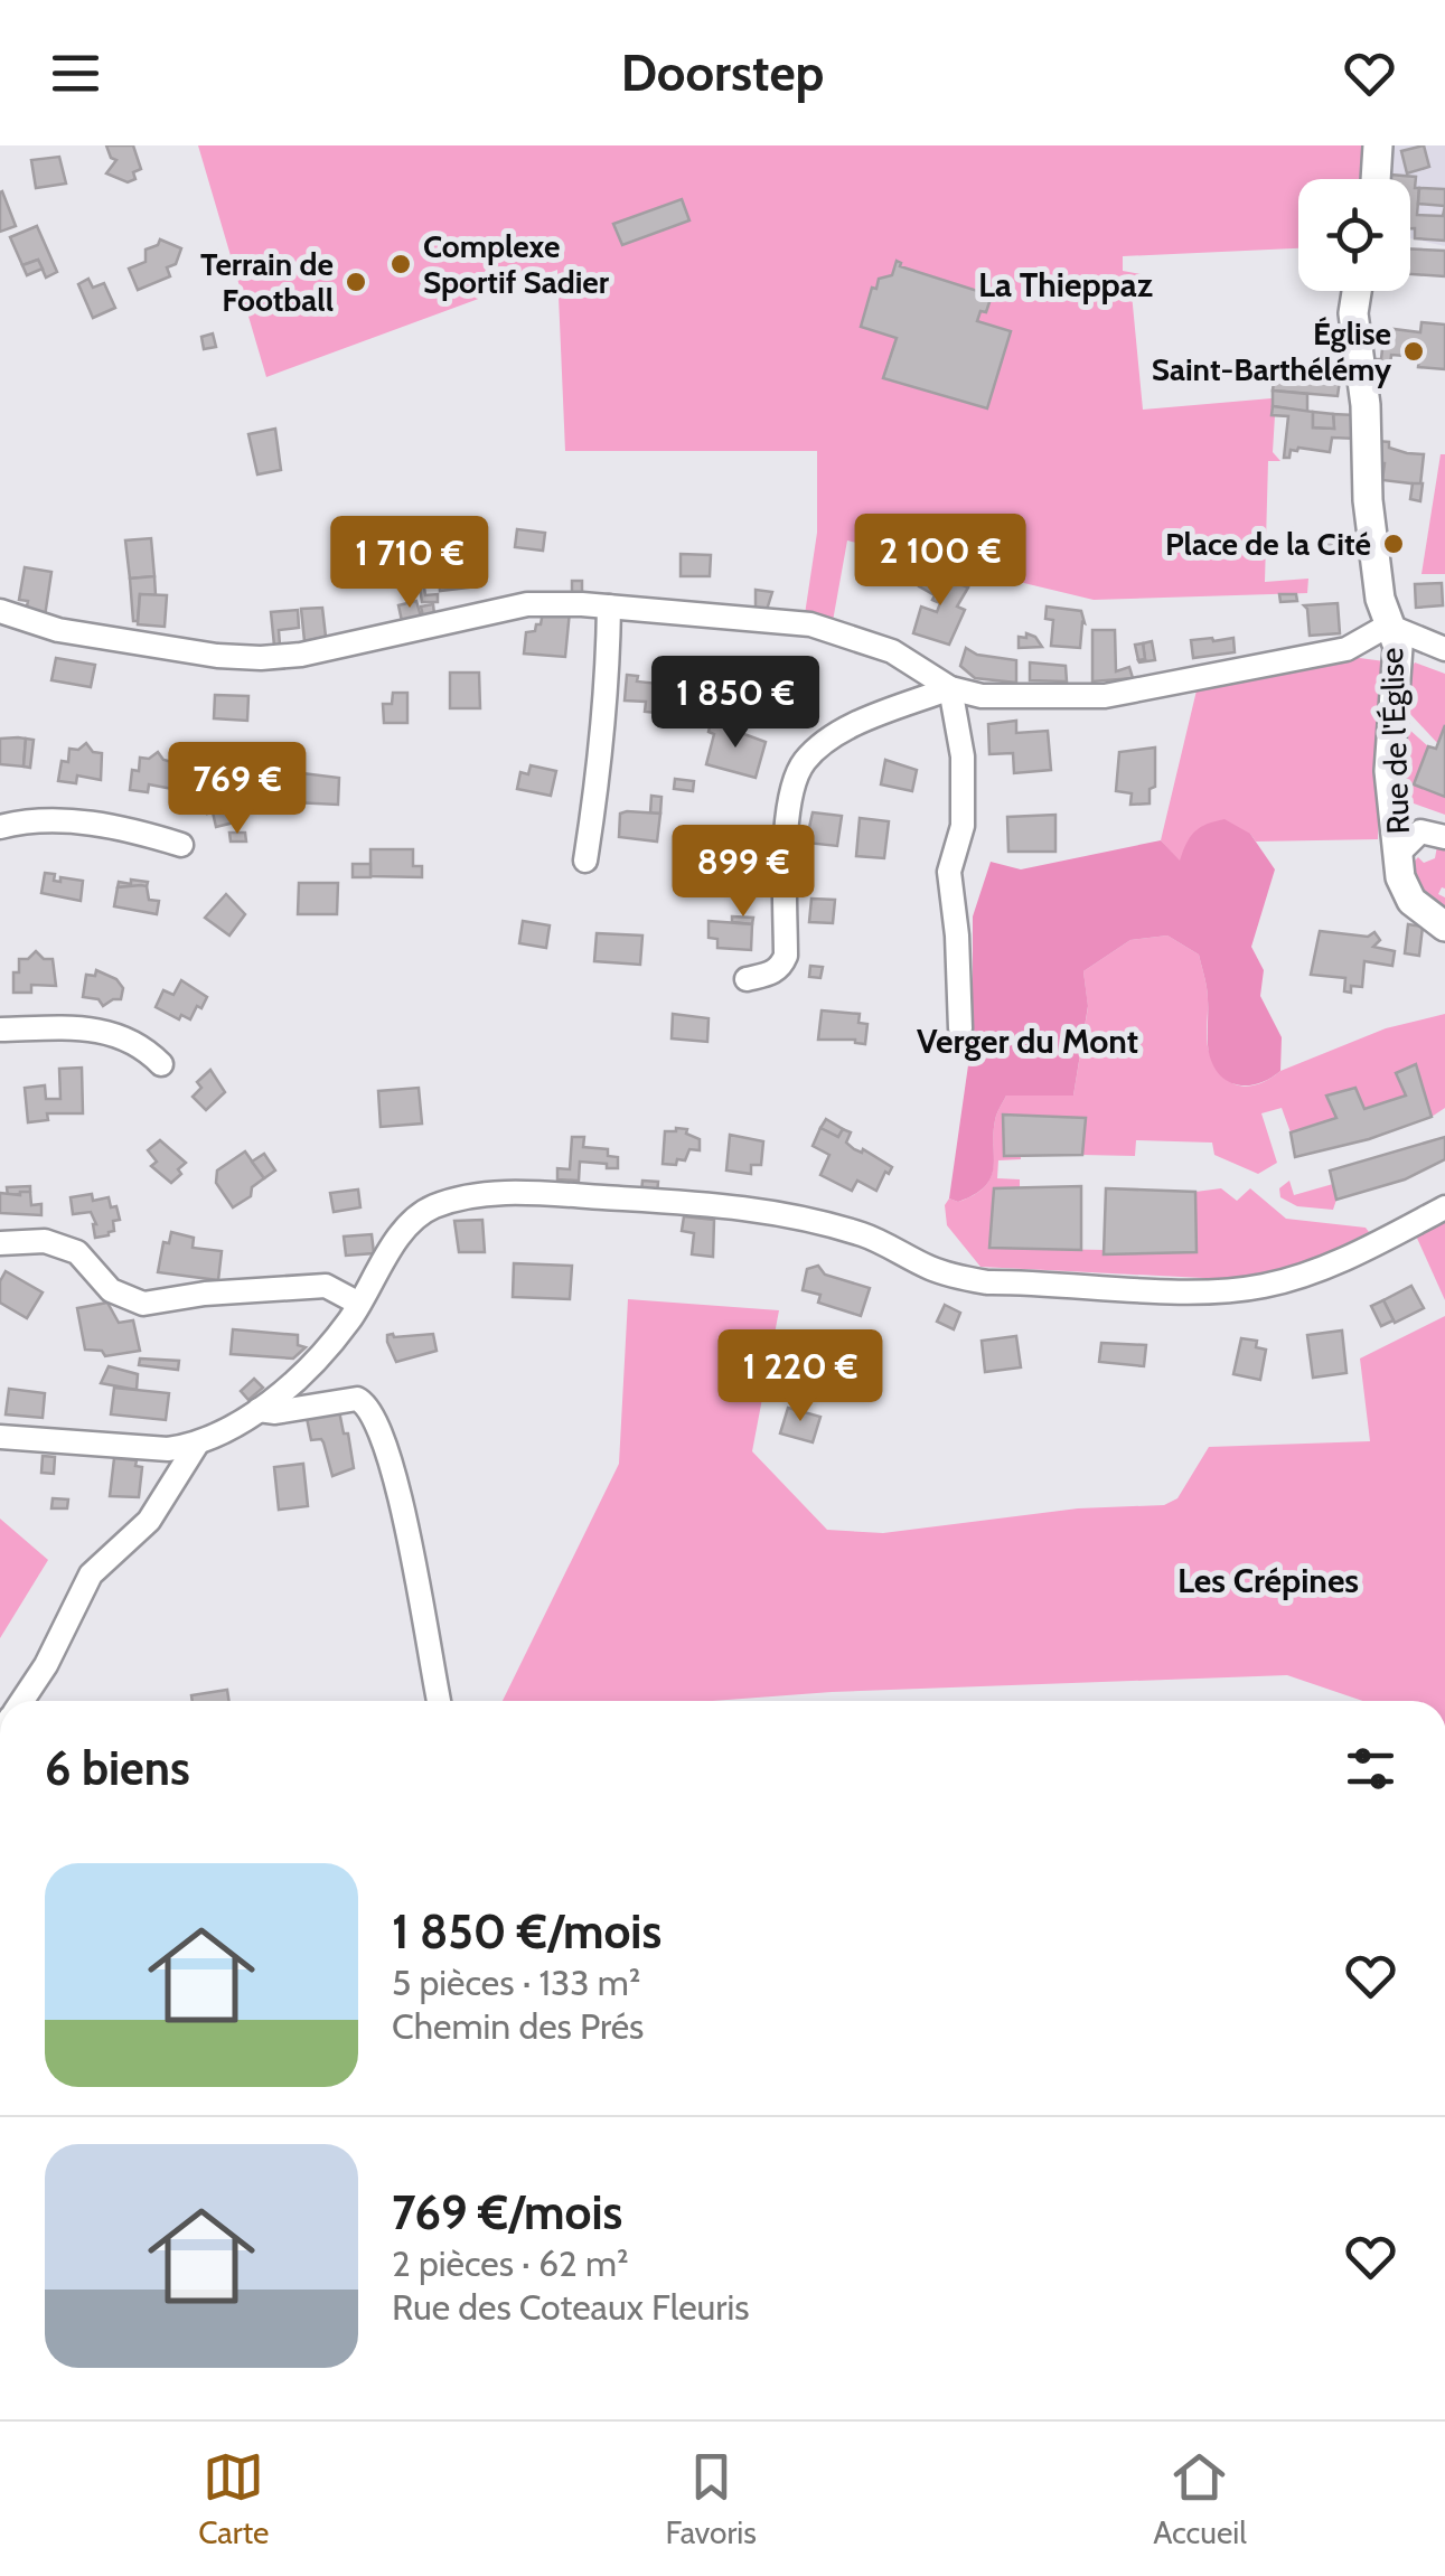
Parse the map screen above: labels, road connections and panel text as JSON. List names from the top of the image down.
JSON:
{
  "streets": {
    "street": ["Rue de l'Église"]
  },
  "districts": ["La Thieppaz", "Verger du Mont", "Les Crépines"],
  "places": [
    "Complexe Sportif Sadier",
    "Terrain de Football",
    "Église Saint-Barthélémy",
    "Place de la Cité"
  ],
  "page": {
    "header": "Doorstep",
    "price": [
      "2 100 €",
      "1 710 €",
      "1 850 €",
      "769 €",
      "899 €",
      "1 220 €"
    ],
    "heading": "6 biens",
    "list": [
      {
        "name": "1 850 €/mois",
        "note": "5 pièces · 133 m² · Chemin des Prés"
      },
      {
        "name": "769 €/mois",
        "note": "2 pièces · 62 m² · Rue des Coteaux Fleuris"
      }
    ],
    "tabs": ["Carte", "Favoris", "Accueil"]
  }
}
